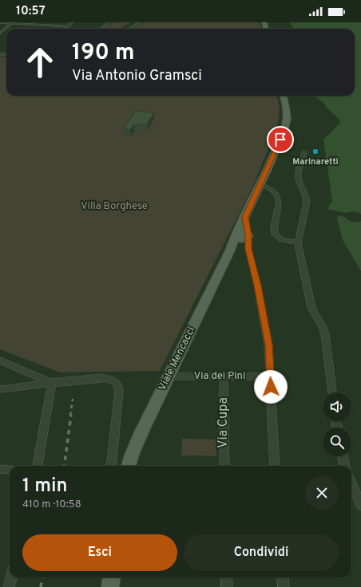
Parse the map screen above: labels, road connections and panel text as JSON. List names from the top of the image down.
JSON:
{
  "streets": {
    "main road": ["Viale Mencacci"],
    "street": ["Via dei Pini", "Via Cupa"]
  },
  "crossings": [
    ["Viale Mencacci", "Via dei Pini"],
    ["Via dei Pini", "Via Cupa"]
  ],
  "parks": ["Villa Borghese"],
  "places": ["Marinaretti"],
  "page": {
    "status": "10:57",
    "turn": ["190 m", "Via Antonio Gramsci"],
    "heading": ["1 min", "410 m · 10:58"],
    "buttons": ["Esci", "Condividi"]
  }
}
